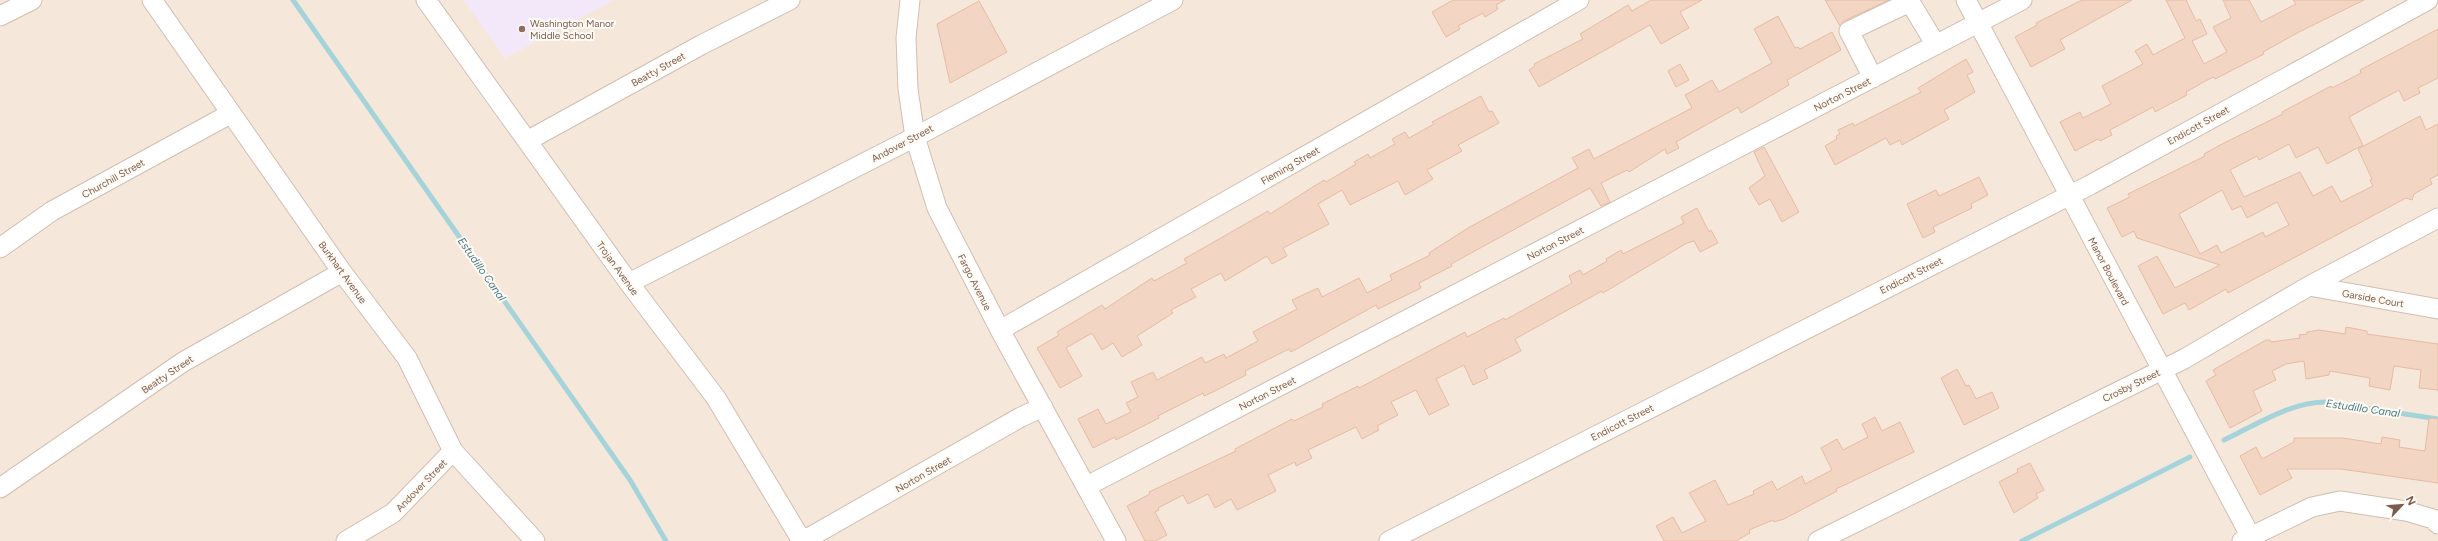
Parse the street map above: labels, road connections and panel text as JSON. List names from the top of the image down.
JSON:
{
  "streets": {
    "street": [
      "Beatty Street",
      "Norton Street",
      "Endicott Street",
      "Andover Street",
      "Fleming Street",
      "Churchill Street",
      "Trojan Avenue",
      "Manor Boulevard",
      "Burkhart Avenue",
      "Fargo Avenue",
      "Garside Court",
      "Crosby Street"
    ]
  },
  "crossings": [
    ["Beatty Street", "Trojan Avenue"],
    ["Beatty Street", "Burkhart Avenue"],
    ["Norton Street", "Trojan Avenue"],
    ["Norton Street", "Manor Boulevard"],
    ["Norton Street", "Fargo Avenue"],
    ["Endicott Street", "Manor Boulevard"],
    ["Andover Street", "Trojan Avenue"],
    ["Andover Street", "Burkhart Avenue"],
    ["Andover Street", "Fargo Avenue"],
    ["Fleming Street", "Fargo Avenue"],
    ["Churchill Street", "Burkhart Avenue"],
    ["Manor Boulevard", "Crosby Street"],
    ["Garside Court", "Crosby Street"]
  ],
  "water": ["Estudillo Canal"],
  "places": ["Washington Manor Middle School"],
  "north": "top right"
}
